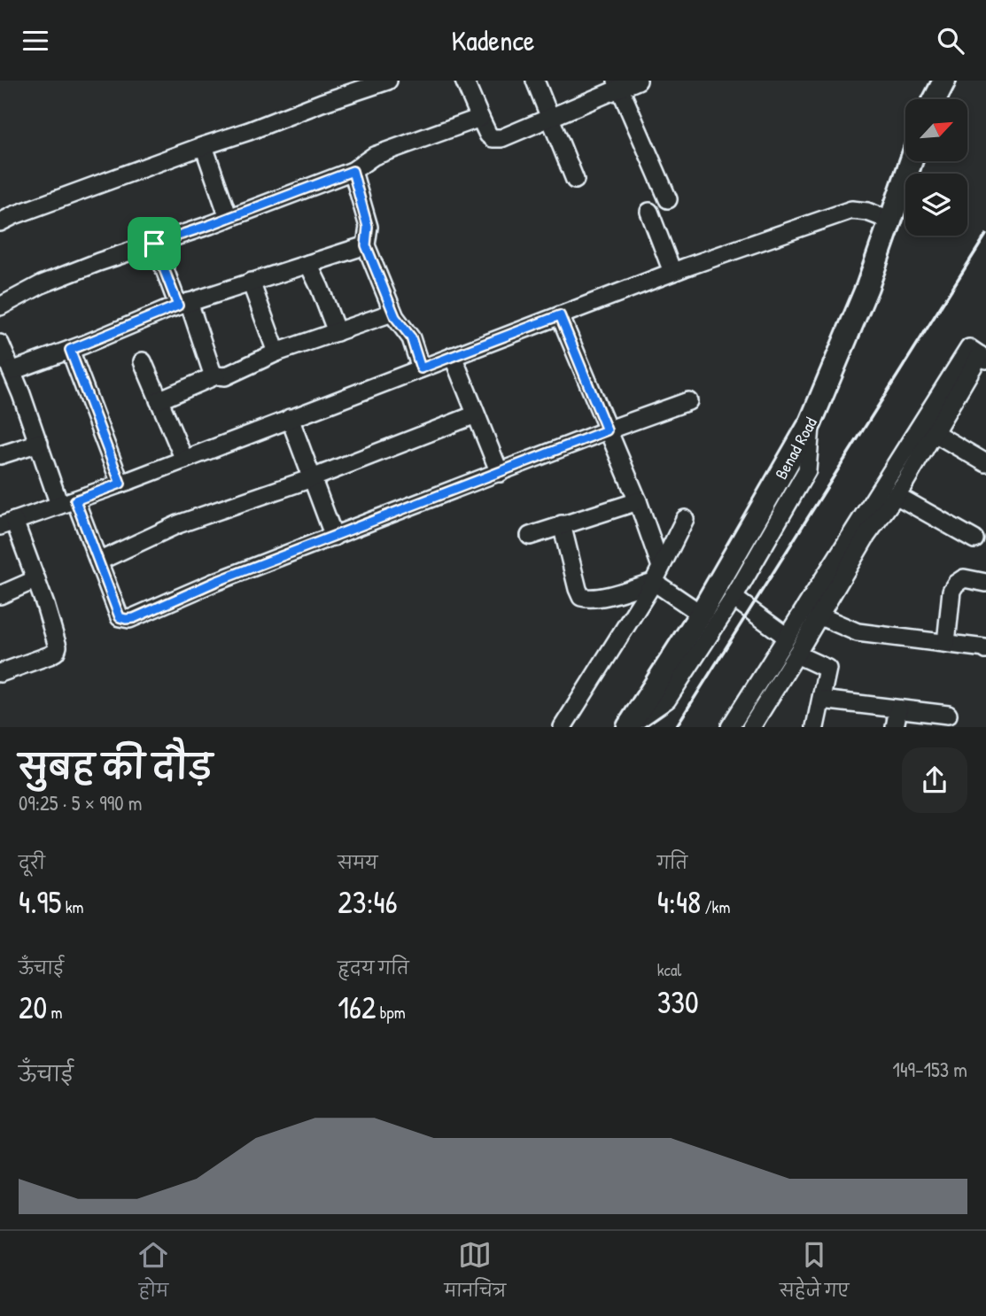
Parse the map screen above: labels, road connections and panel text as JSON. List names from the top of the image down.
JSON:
{
  "streets": {
    "main road": ["Benad Road"]
  },
  "north": "top right",
  "page": {
    "header": "Kadence",
    "heading": ["सुबह की दौड़", "09:25 · 5 × 990 m"],
    "stats": [
      ["दूरी", "4.95 km"],
      ["समय", "23:46"],
      ["गति", "4:48 /km"],
      ["ऊँचाई", "20 m"],
      ["हृदय गति", "162 bpm"],
      ["kcal", "330"]
    ],
    "chart": ["ऊँचाई", "149–153 m"],
    "tabs": ["होम", "मानचित्र", "सहेजे गए"]
  }
}
